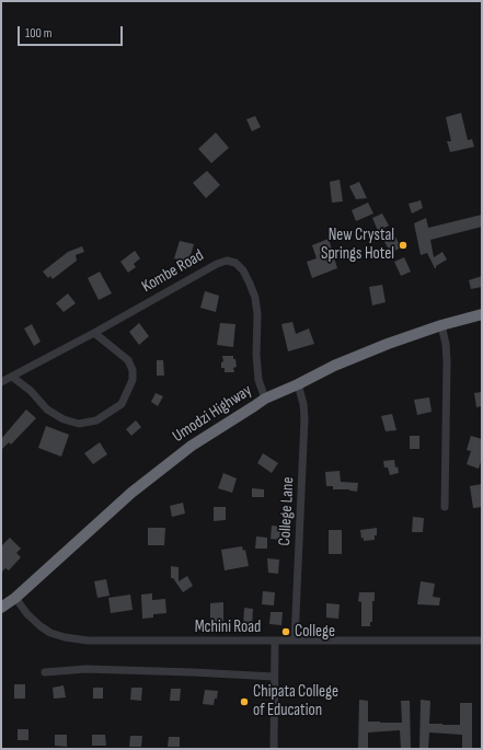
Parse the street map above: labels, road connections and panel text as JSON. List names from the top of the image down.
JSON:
{
  "streets": {
    "highway": ["Umodzi Highway"],
    "street": ["Kombe Road", "College Lane", "Mchini Road"]
  },
  "crossings": [
    ["Kombe Road", "Umodzi Highway"],
    ["Umodzi Highway", "College Lane"],
    ["Umodzi Highway", "Mchini Road"],
    ["College Lane", "Mchini Road"]
  ],
  "places": ["New Crystal Springs Hotel", "College", "Chipata College of Education"],
  "scale_bar": "100 m"
}
